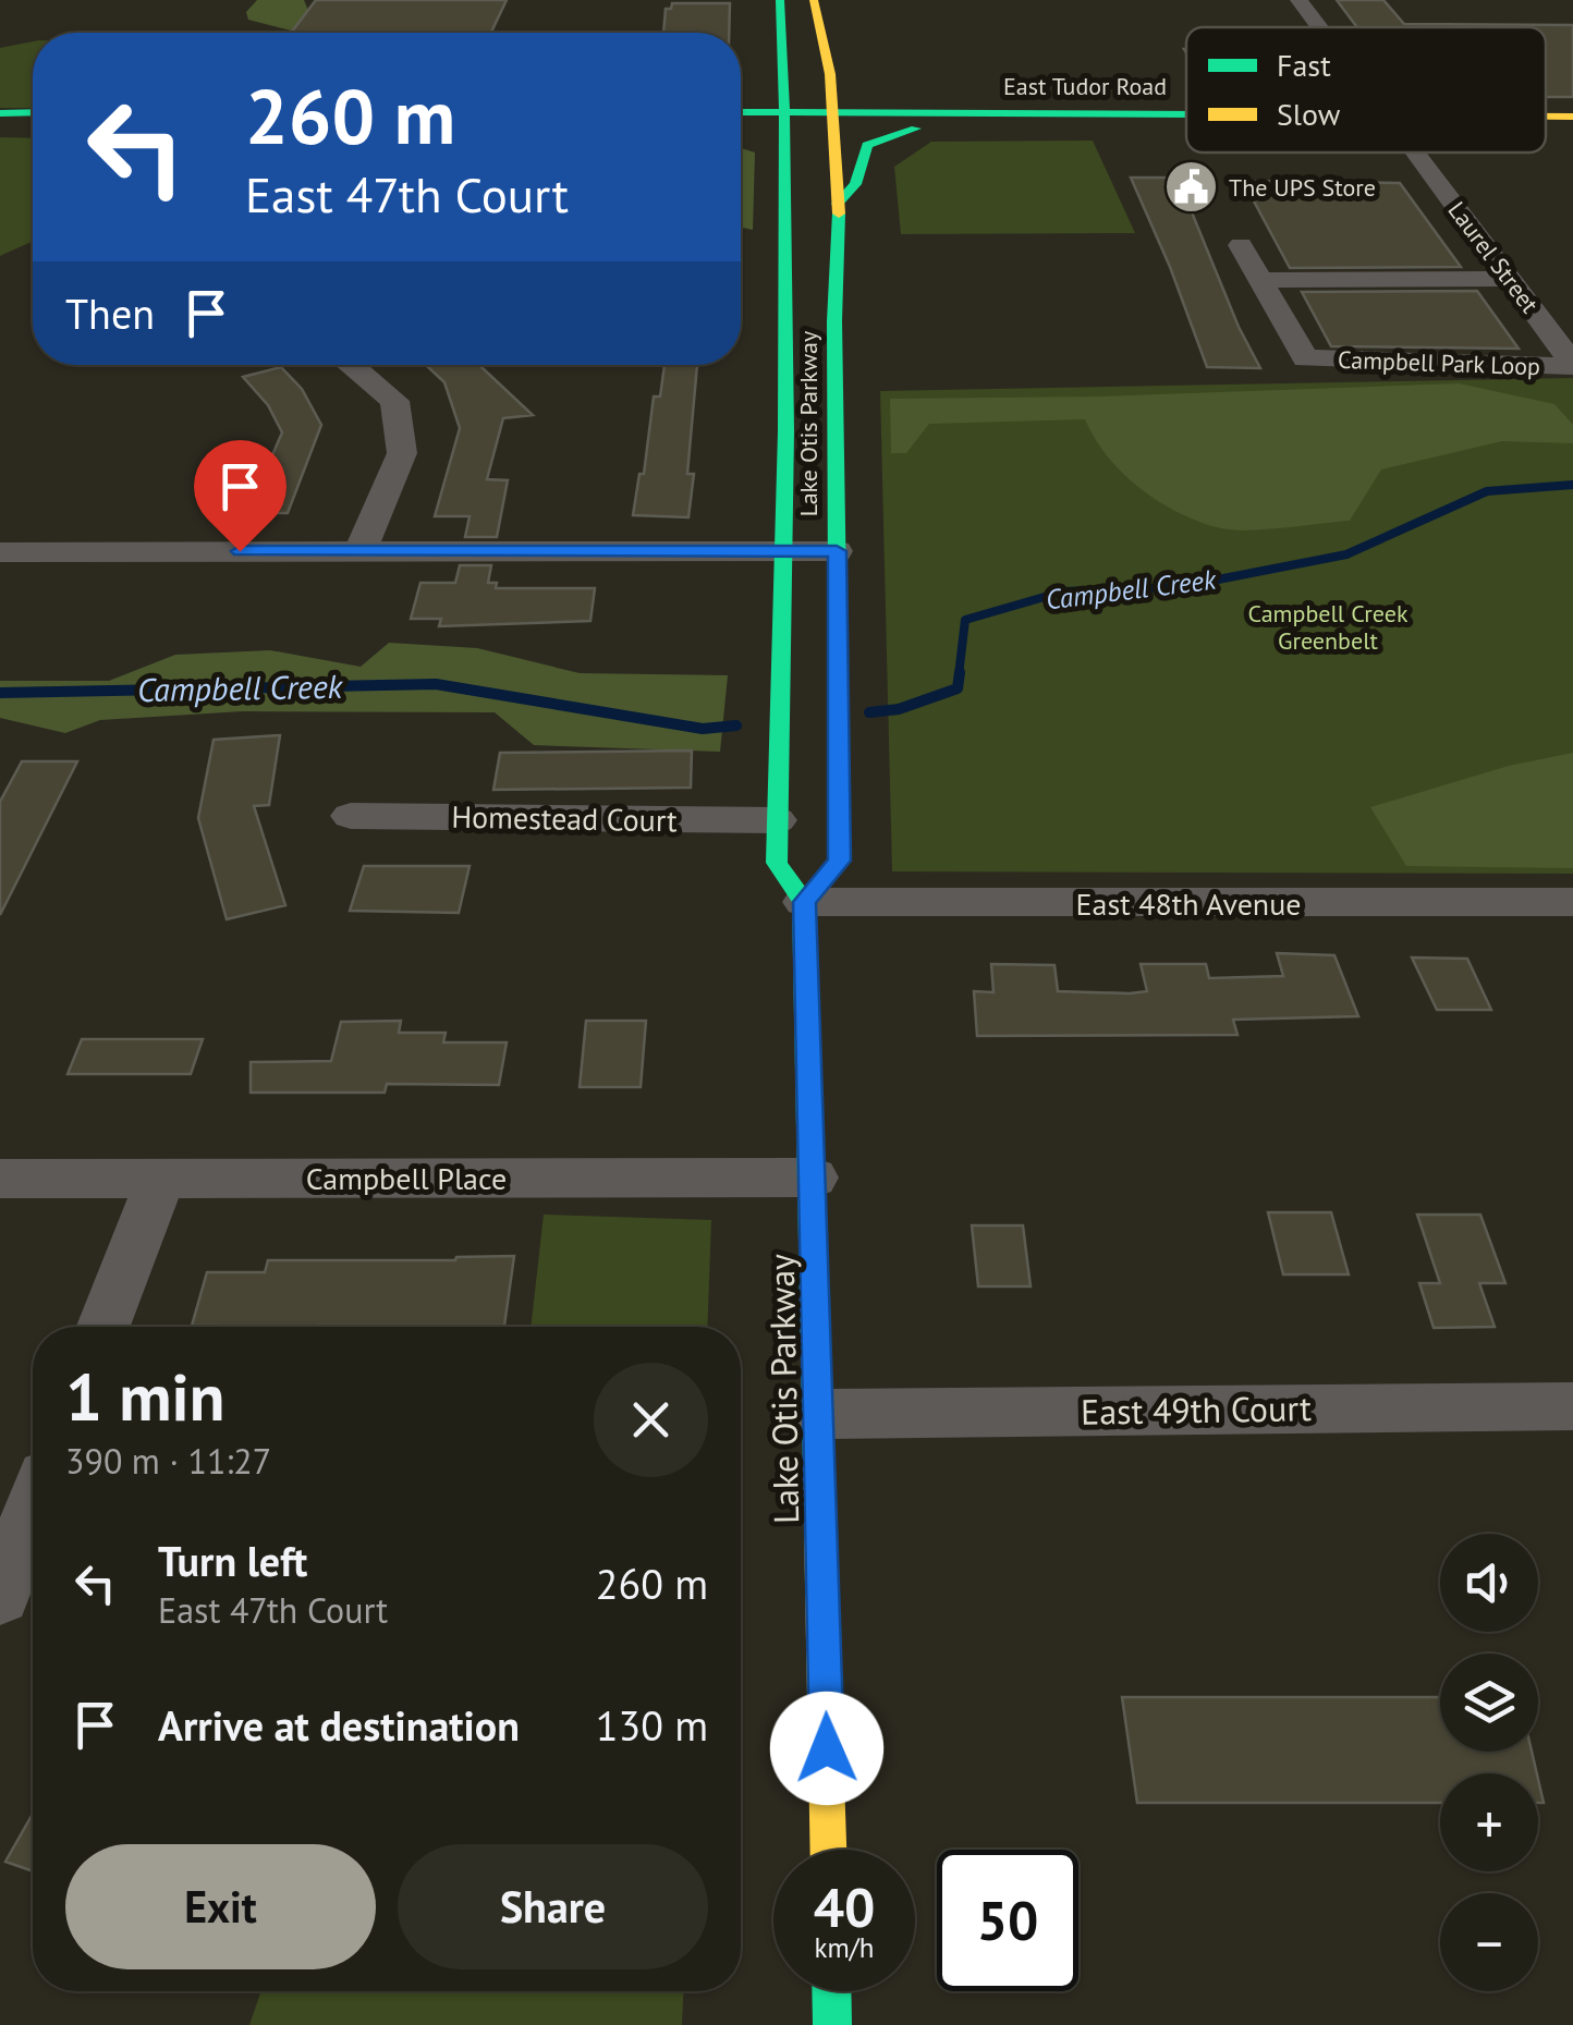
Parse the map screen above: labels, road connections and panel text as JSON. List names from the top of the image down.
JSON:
{
  "streets": {
    "main road": ["East Tudor Road", "Lake Otis Parkway"],
    "street": [
      "Laurel Street",
      "Campbell Park Loop",
      "Homestead Court",
      "East 48th Avenue",
      "Campbell Place",
      "East 49th Court"
    ]
  },
  "crossings": [
    ["East Tudor Road", "Lake Otis Parkway"],
    ["Laurel Street", "Campbell Park Loop"],
    ["Lake Otis Parkway", "Homestead Court"],
    ["Lake Otis Parkway", "East 48th Avenue"],
    ["Lake Otis Parkway", "Campbell Place"],
    ["Lake Otis Parkway", "East 49th Court"]
  ],
  "water": ["Campbell Creek"],
  "parks": ["Campbell Creek Greenbelt"],
  "places": {
    "public building": ["The UPS Store"]
  },
  "legend": ["Fast", "Slow"],
  "page": {
    "turn": ["260 m", "East 47th Court"],
    "then": "Then",
    "heading": ["1 min", "390 m · 11:27"],
    "list": [
      {
        "name": "Turn left",
        "note": "East 47th Court",
        "value": "260 m"
      },
      {
        "name": "Arrive at destination",
        "value": "130 m"
      }
    ],
    "map_buttons": ["+", "−"],
    "buttons": ["Exit", "Share"],
    "speed": "40 km/h",
    "limit": "50"
  }
}
